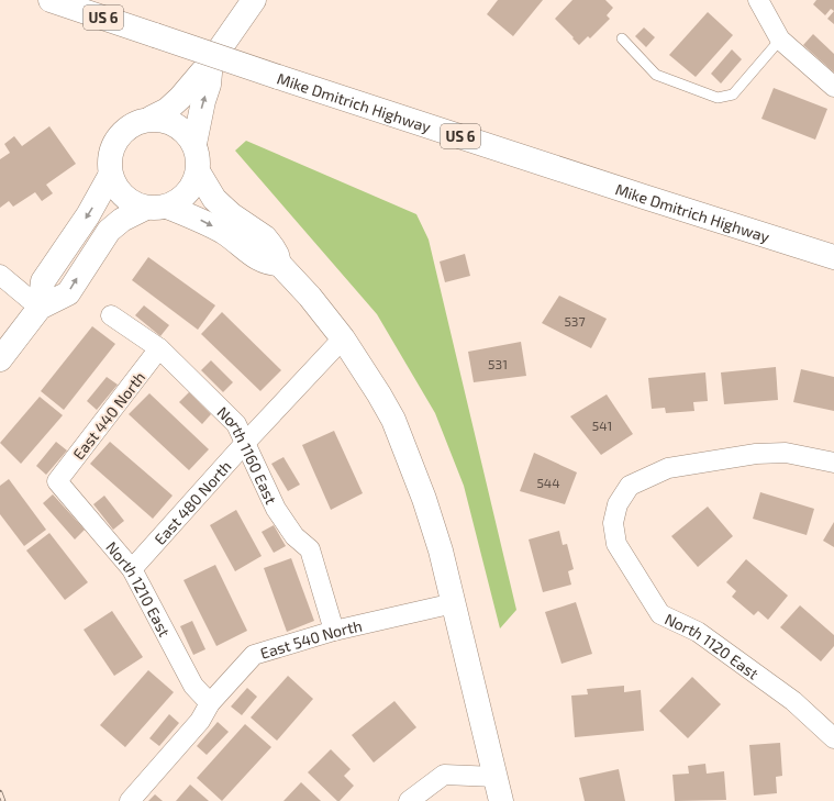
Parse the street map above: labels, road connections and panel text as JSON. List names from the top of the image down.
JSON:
{
  "streets": {
    "main road": ["US 6", "Mike Dmitrich Highway"],
    "street": [
      "East 440 North",
      "North 1160 East",
      "East 480 North",
      "North 1210 East",
      "East 540 North",
      "North 1120 East"
    ]
  },
  "crossings": [
    ["East 440 North", "North 1160 East"],
    ["East 440 North", "North 1210 East"],
    ["North 1160 East", "East 480 North"],
    ["North 1160 East", "East 540 North"],
    ["East 480 North", "North 1210 East"],
    ["North 1210 East", "East 540 North"]
  ],
  "house_numbers": [
    "537",
    "531",
    "541",
    "544"
  ]
}
